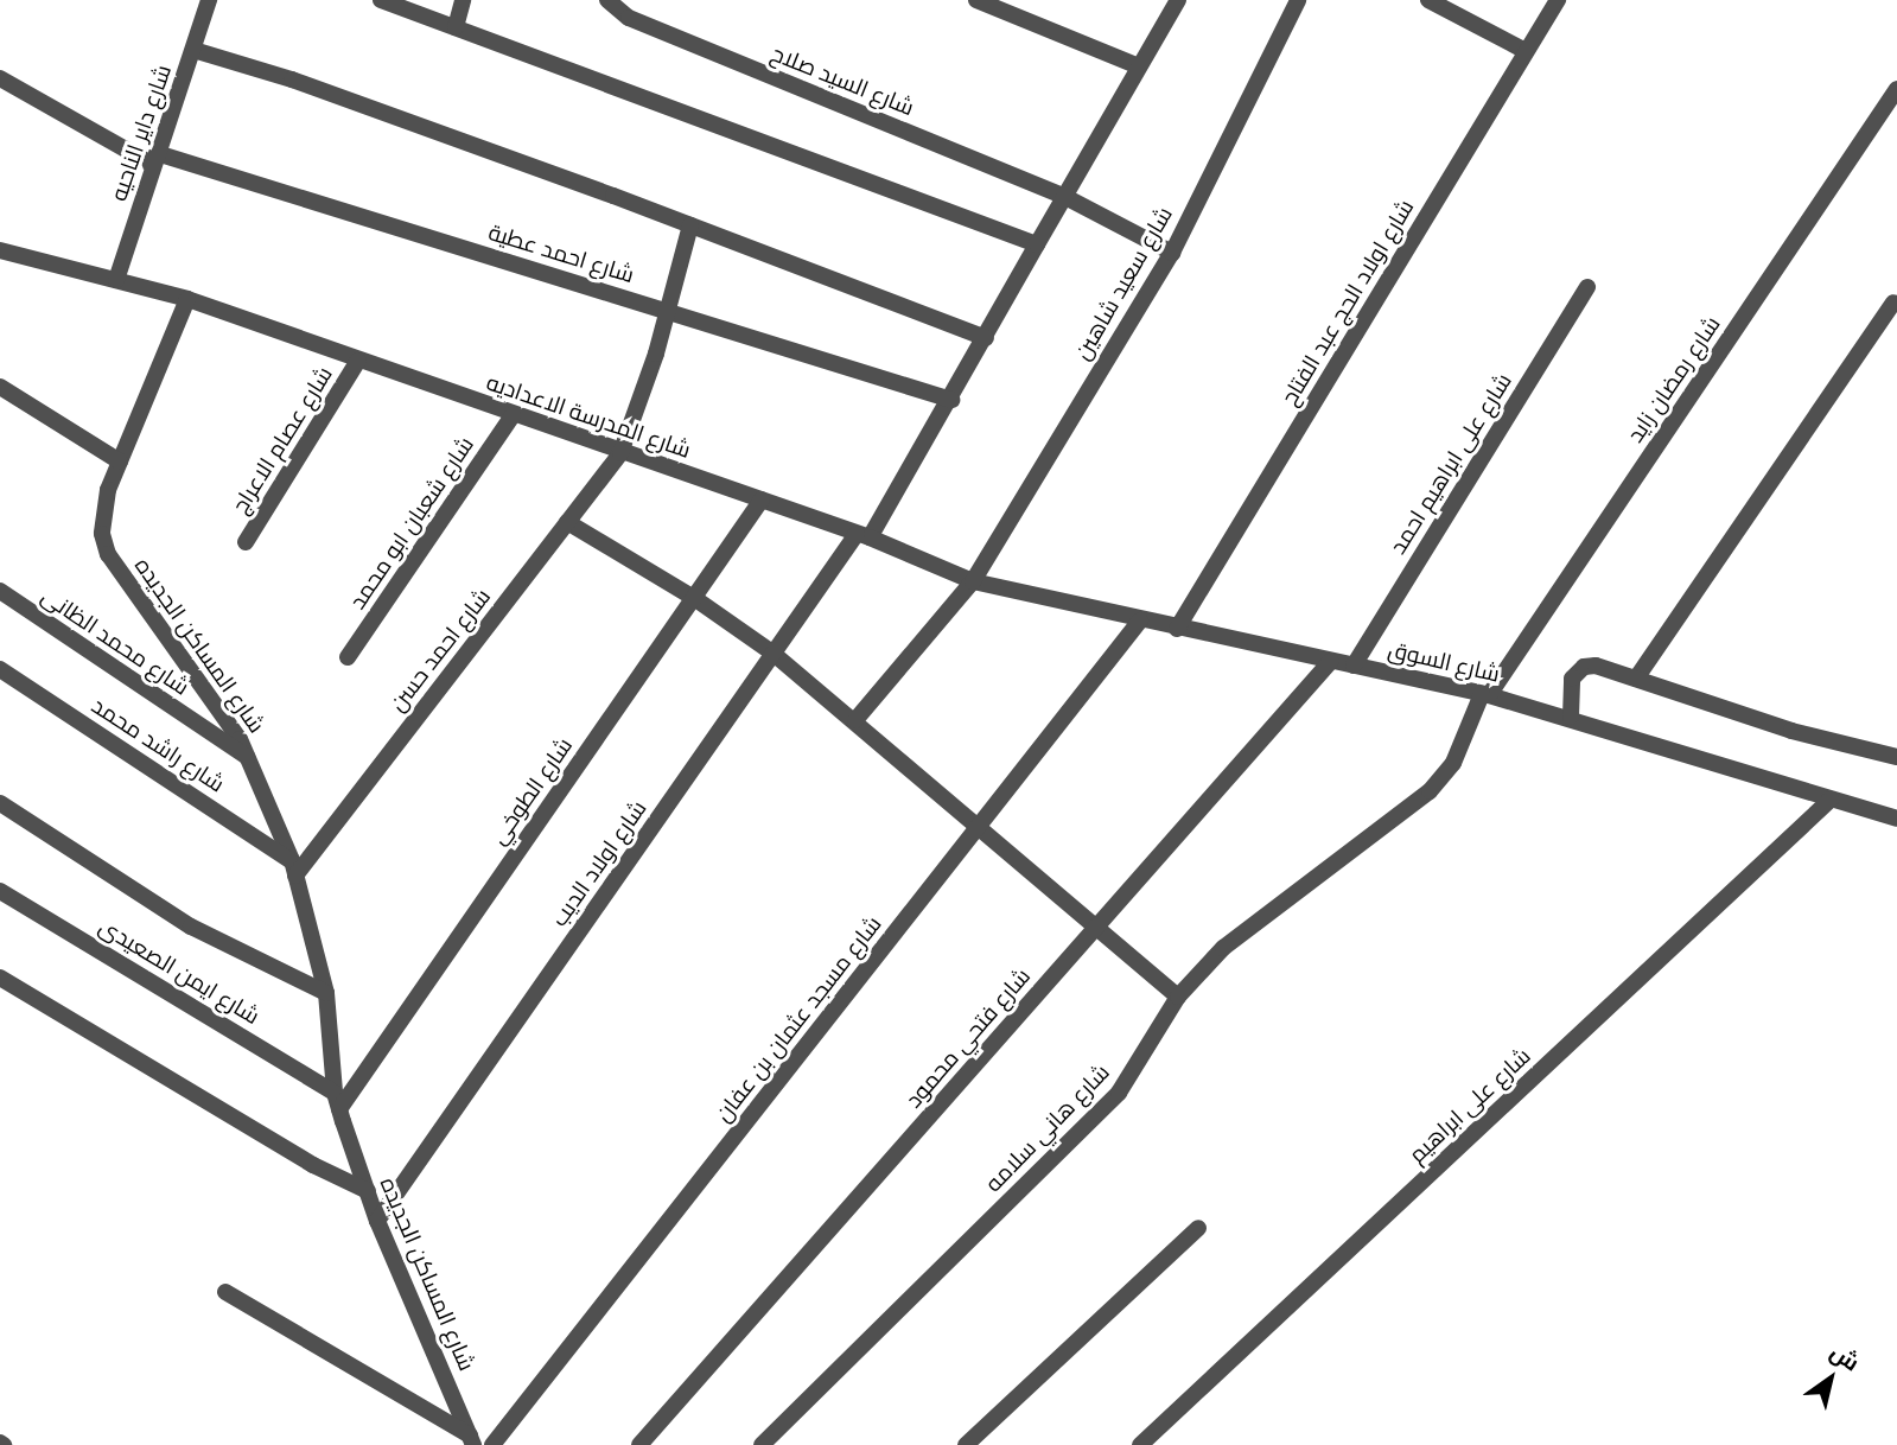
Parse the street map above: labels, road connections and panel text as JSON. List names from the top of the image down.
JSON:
{
  "streets": {
    "street": [
      "شارع السيد صلاح",
      "شارع داير الناحيه",
      "شارع احمد عطية",
      "شارع سعيد شاهين",
      "شارع اولاد الحج عبد الفتاح",
      "شارع رمضان زايد",
      "شارع المدرسة الاعداديه",
      "شارع عصام الاعراج",
      "شارع على ابراهيم احمد",
      "شارع شعبان ابو محمد",
      "شارع محمد الظانى",
      "شارع المساكن الجديده",
      "شارع احمد حسن",
      "شارع السوق",
      "شارع راشد محمد",
      "شارع الطوخي",
      "شارع اولاد الديب",
      "شارع ايمن الصعيدى",
      "شارع مسجد عثمان بن عفان",
      "شارع فتحي محمود",
      "شارع على ابراهيم",
      "شارع هاني سلامه"
    ]
  },
  "crossings": [
    ["شارع السيد صلاح", "شارع سعيد شاهين"],
    ["شارع السيد صلاح", "شارع اولاد الديب"],
    ["شارع داير الناحيه", "شارع احمد عطية"],
    ["شارع داير الناحيه", "شارع المدرسة الاعداديه"],
    ["شارع احمد عطية", "شارع احمد حسن"],
    ["شارع احمد عطية", "شارع اولاد الديب"],
    ["شارع سعيد شاهين", "شارع المدرسة الاعداديه"],
    ["شارع سعيد شاهين", "شارع السوق"],
    ["شارع اولاد الحج عبد الفتاح", "شارع السوق"],
    ["شارع رمضان زايد", "شارع السوق"],
    ["شارع رمضان زايد", "شارع هاني سلامه"],
    ["شارع المدرسة الاعداديه", "شارع عصام الاعراج"],
    ["شارع المدرسة الاعداديه", "شارع شعبان ابو محمد"],
    ["شارع المدرسة الاعداديه", "شارع المساكن الجديده"],
    ["شارع المدرسة الاعداديه", "شارع احمد حسن"],
    ["شارع المدرسة الاعداديه", "شارع السوق"],
    ["شارع المدرسة الاعداديه", "شارع الطوخي"],
    ["شارع المدرسة الاعداديه", "شارع اولاد الديب"],
    ["شارع على ابراهيم احمد", "شارع السوق"],
    ["شارع محمد الظانى", "شارع المساكن الجديده"],
    ["شارع المساكن الجديده", "شارع احمد حسن"],
    ["شارع المساكن الجديده", "شارع راشد محمد"],
    ["شارع المساكن الجديده", "شارع الطوخي"],
    ["شارع المساكن الجديده", "شارع اولاد الديب"],
    ["شارع المساكن الجديده", "شارع ايمن الصعيدى"],
    ["شارع احمد حسن", "شارع راشد محمد"],
    ["شارع السوق", "شارع مسجد عثمان بن عفان"],
    ["شارع السوق", "شارع فتحي محمود"],
    ["شارع السوق", "شارع على ابراهيم"],
    ["شارع السوق", "شارع هاني سلامه"],
    ["شارع الطوخي", "شارع ايمن الصعيدى"]
  ],
  "north": "top right"
}
